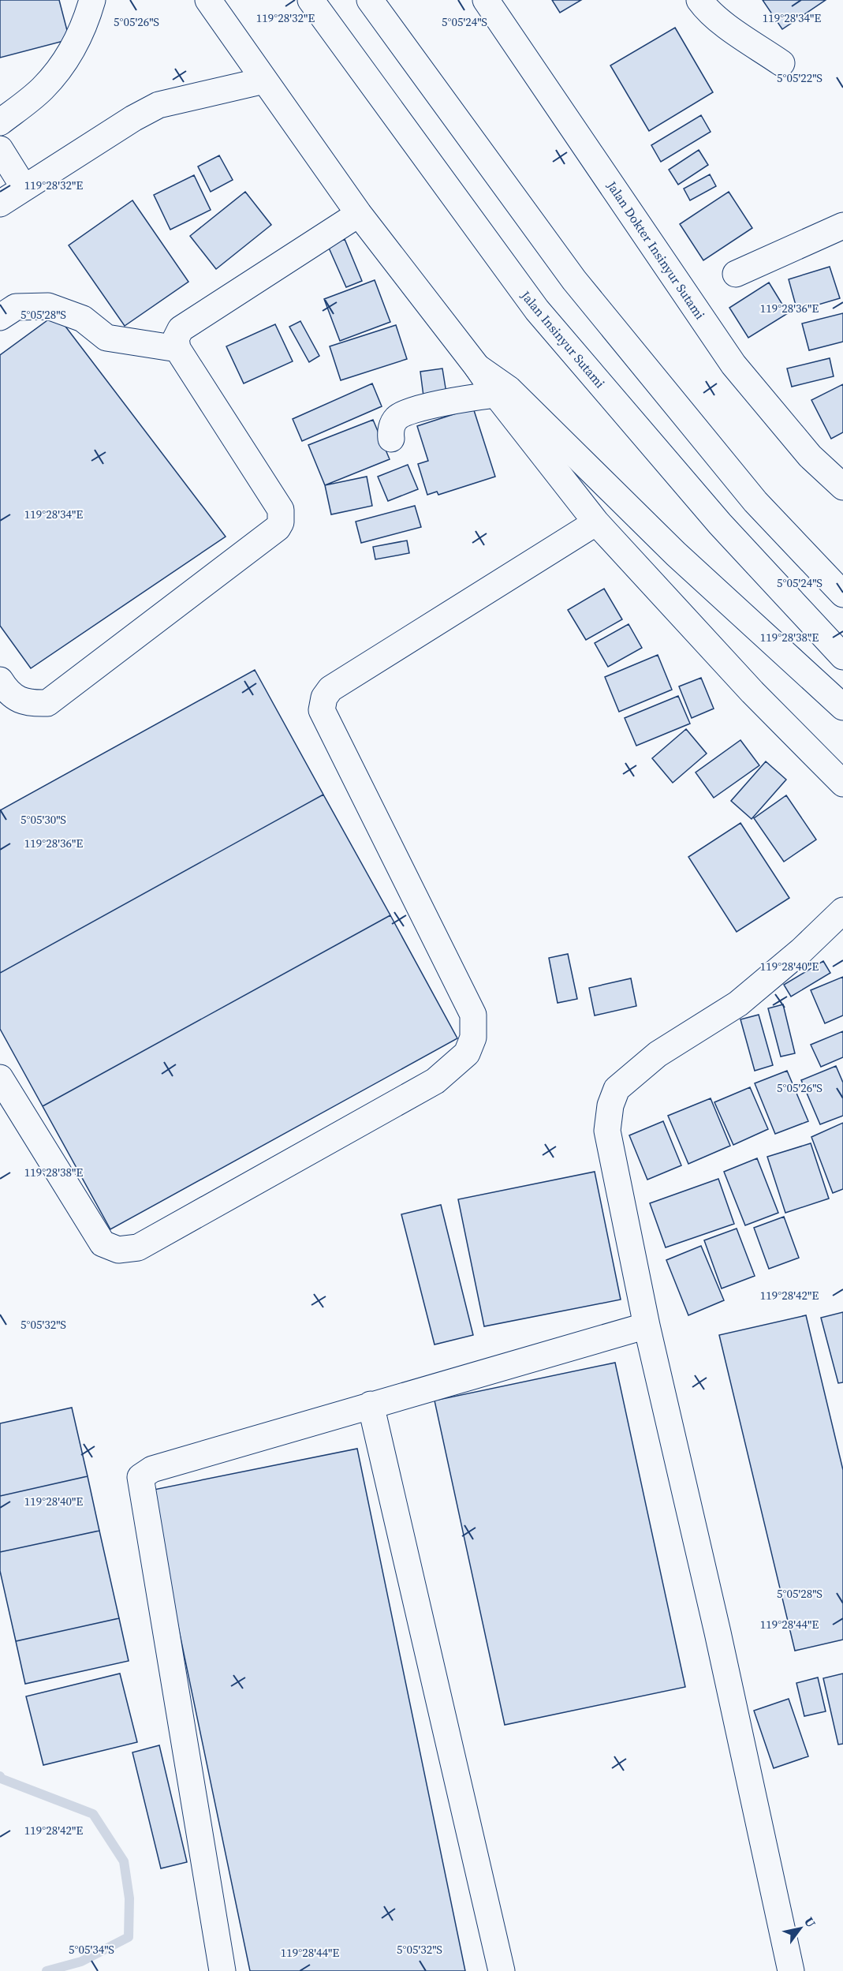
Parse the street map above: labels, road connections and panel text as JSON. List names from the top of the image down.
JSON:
{
  "streets": {
    "main road": ["Jalan Dokter Insinyur Sutami", "Jalan Insinyur Sutami"]
  },
  "north": "top right",
  "coordinates": [
    "119°28'32\"E",
    "119°28'34\"E",
    "5°05'26\"S",
    "5°05'24\"S",
    "5°05'22\"S",
    "119°28'36\"E",
    "5°05'28\"S",
    "119°28'38\"E",
    "5°05'30\"S",
    "119°28'40\"E",
    "119°28'42\"E",
    "5°05'32\"S",
    "119°28'44\"E",
    "5°05'34\"S"
  ]
}
